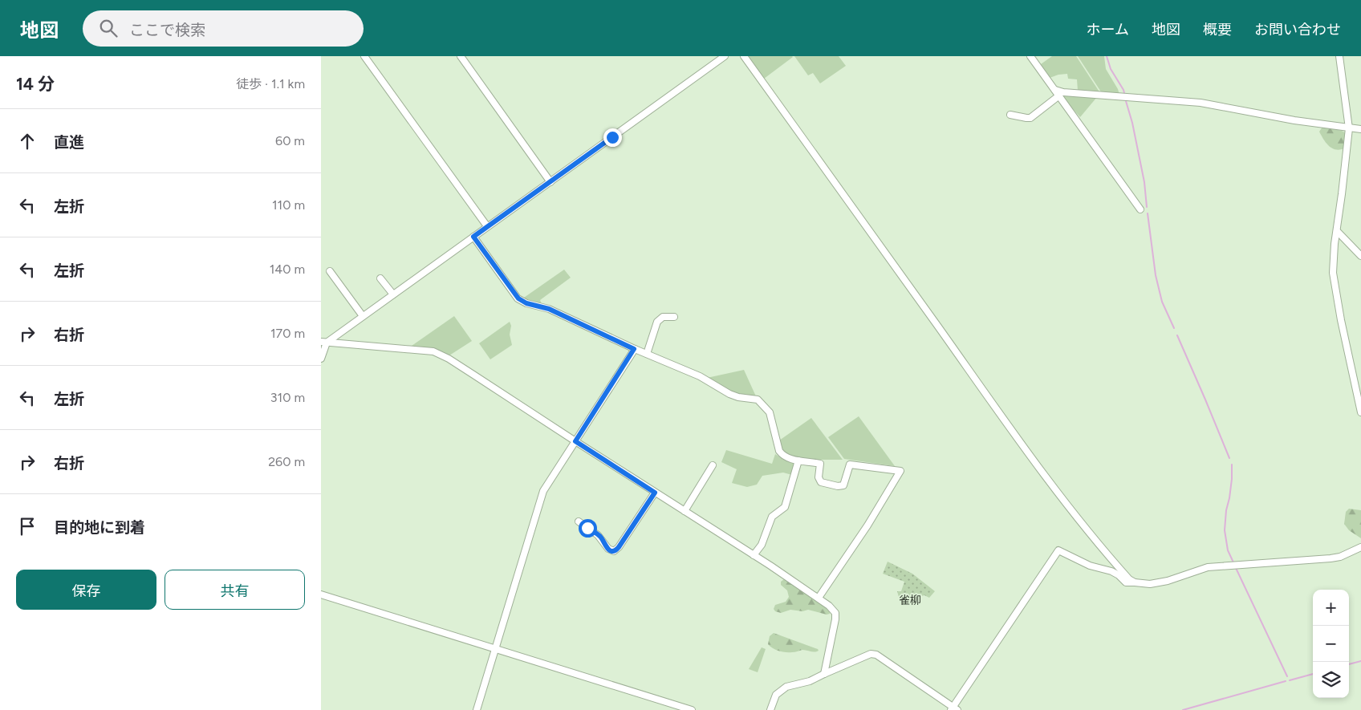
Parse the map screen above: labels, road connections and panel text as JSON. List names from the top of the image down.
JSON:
{
  "districts": ["雀柳"],
  "page": {
    "header": "地図",
    "search": "ここで検索",
    "nav": [
      "ホーム",
      "地図",
      "概要",
      "お問い合わせ"
    ],
    "heading": ["14 分", "徒歩 · 1.1 km"],
    "list": [
      ["直進", "60 m"],
      ["左折", "110 m"],
      ["左折", "140 m"],
      ["右折", "170 m"],
      ["左折", "310 m"],
      ["右折", "260 m"],
      "目的地に到着"
    ],
    "buttons": ["保存", "共有"],
    "map_buttons": ["+", "−"]
  }
}
